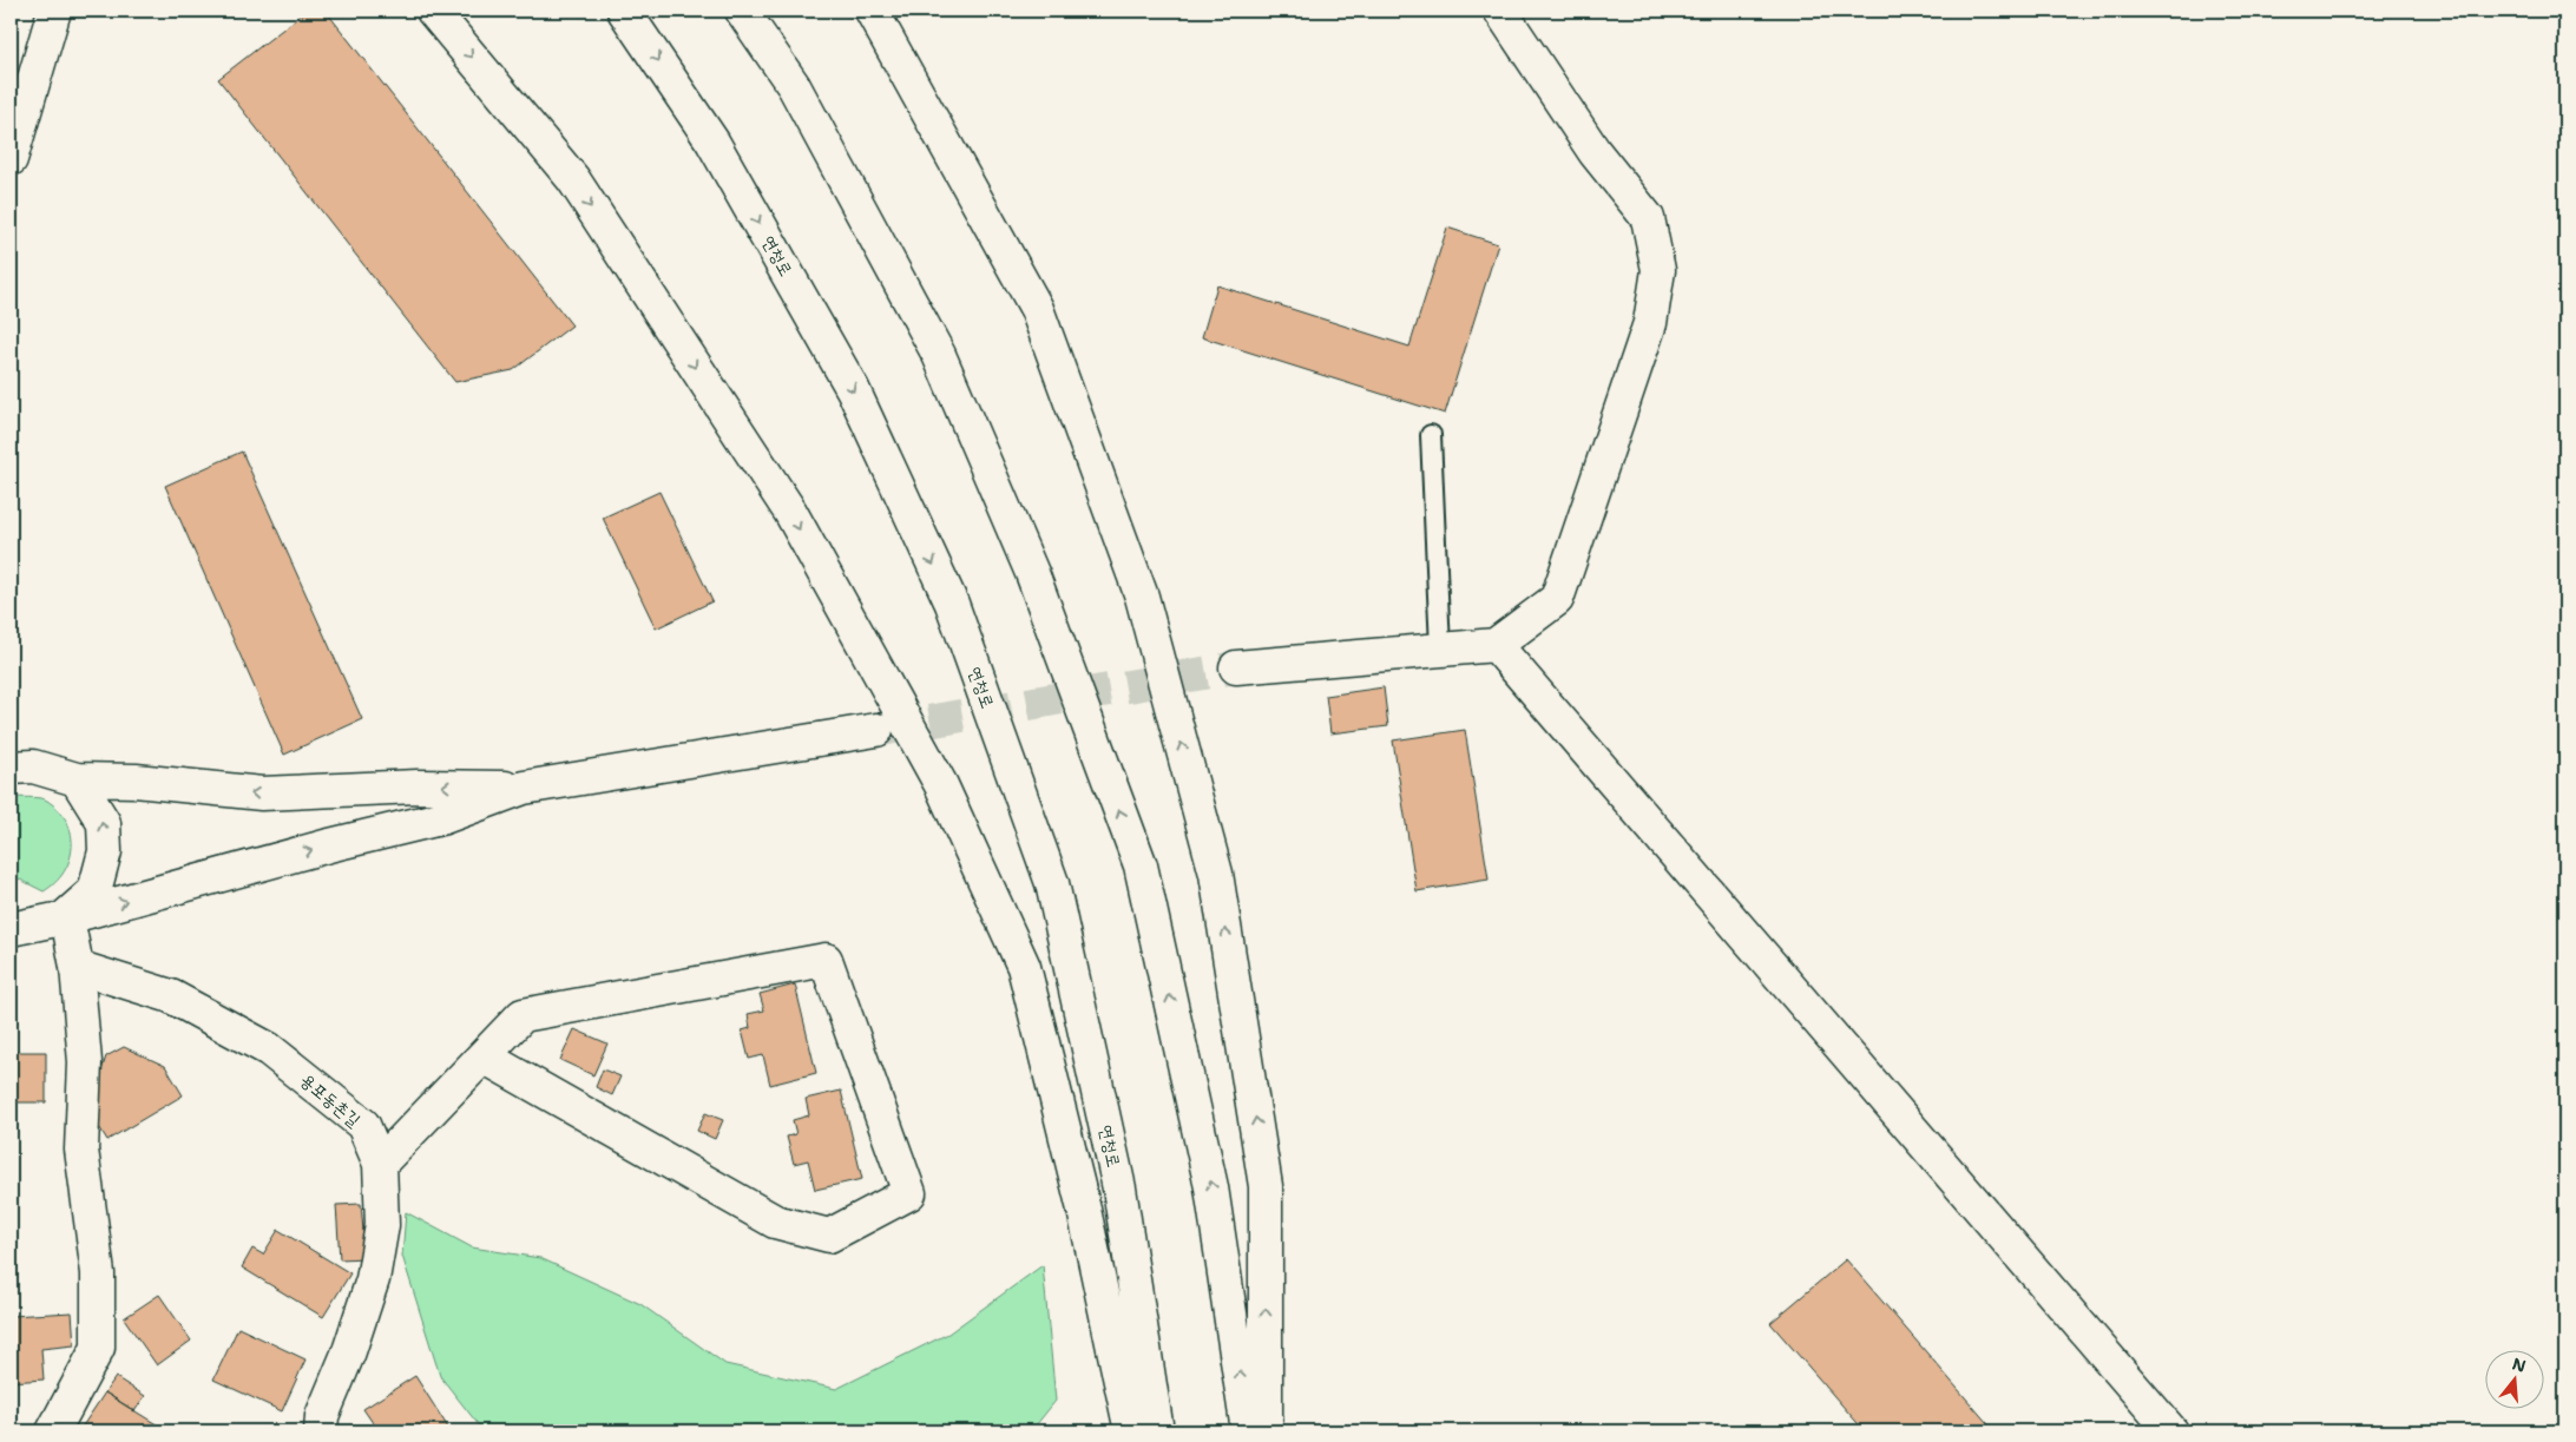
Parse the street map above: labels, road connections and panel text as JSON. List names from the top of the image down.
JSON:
{
  "streets": {
    "main road": ["연청로", "용포동촌길"]
  },
  "north": "top"
}
